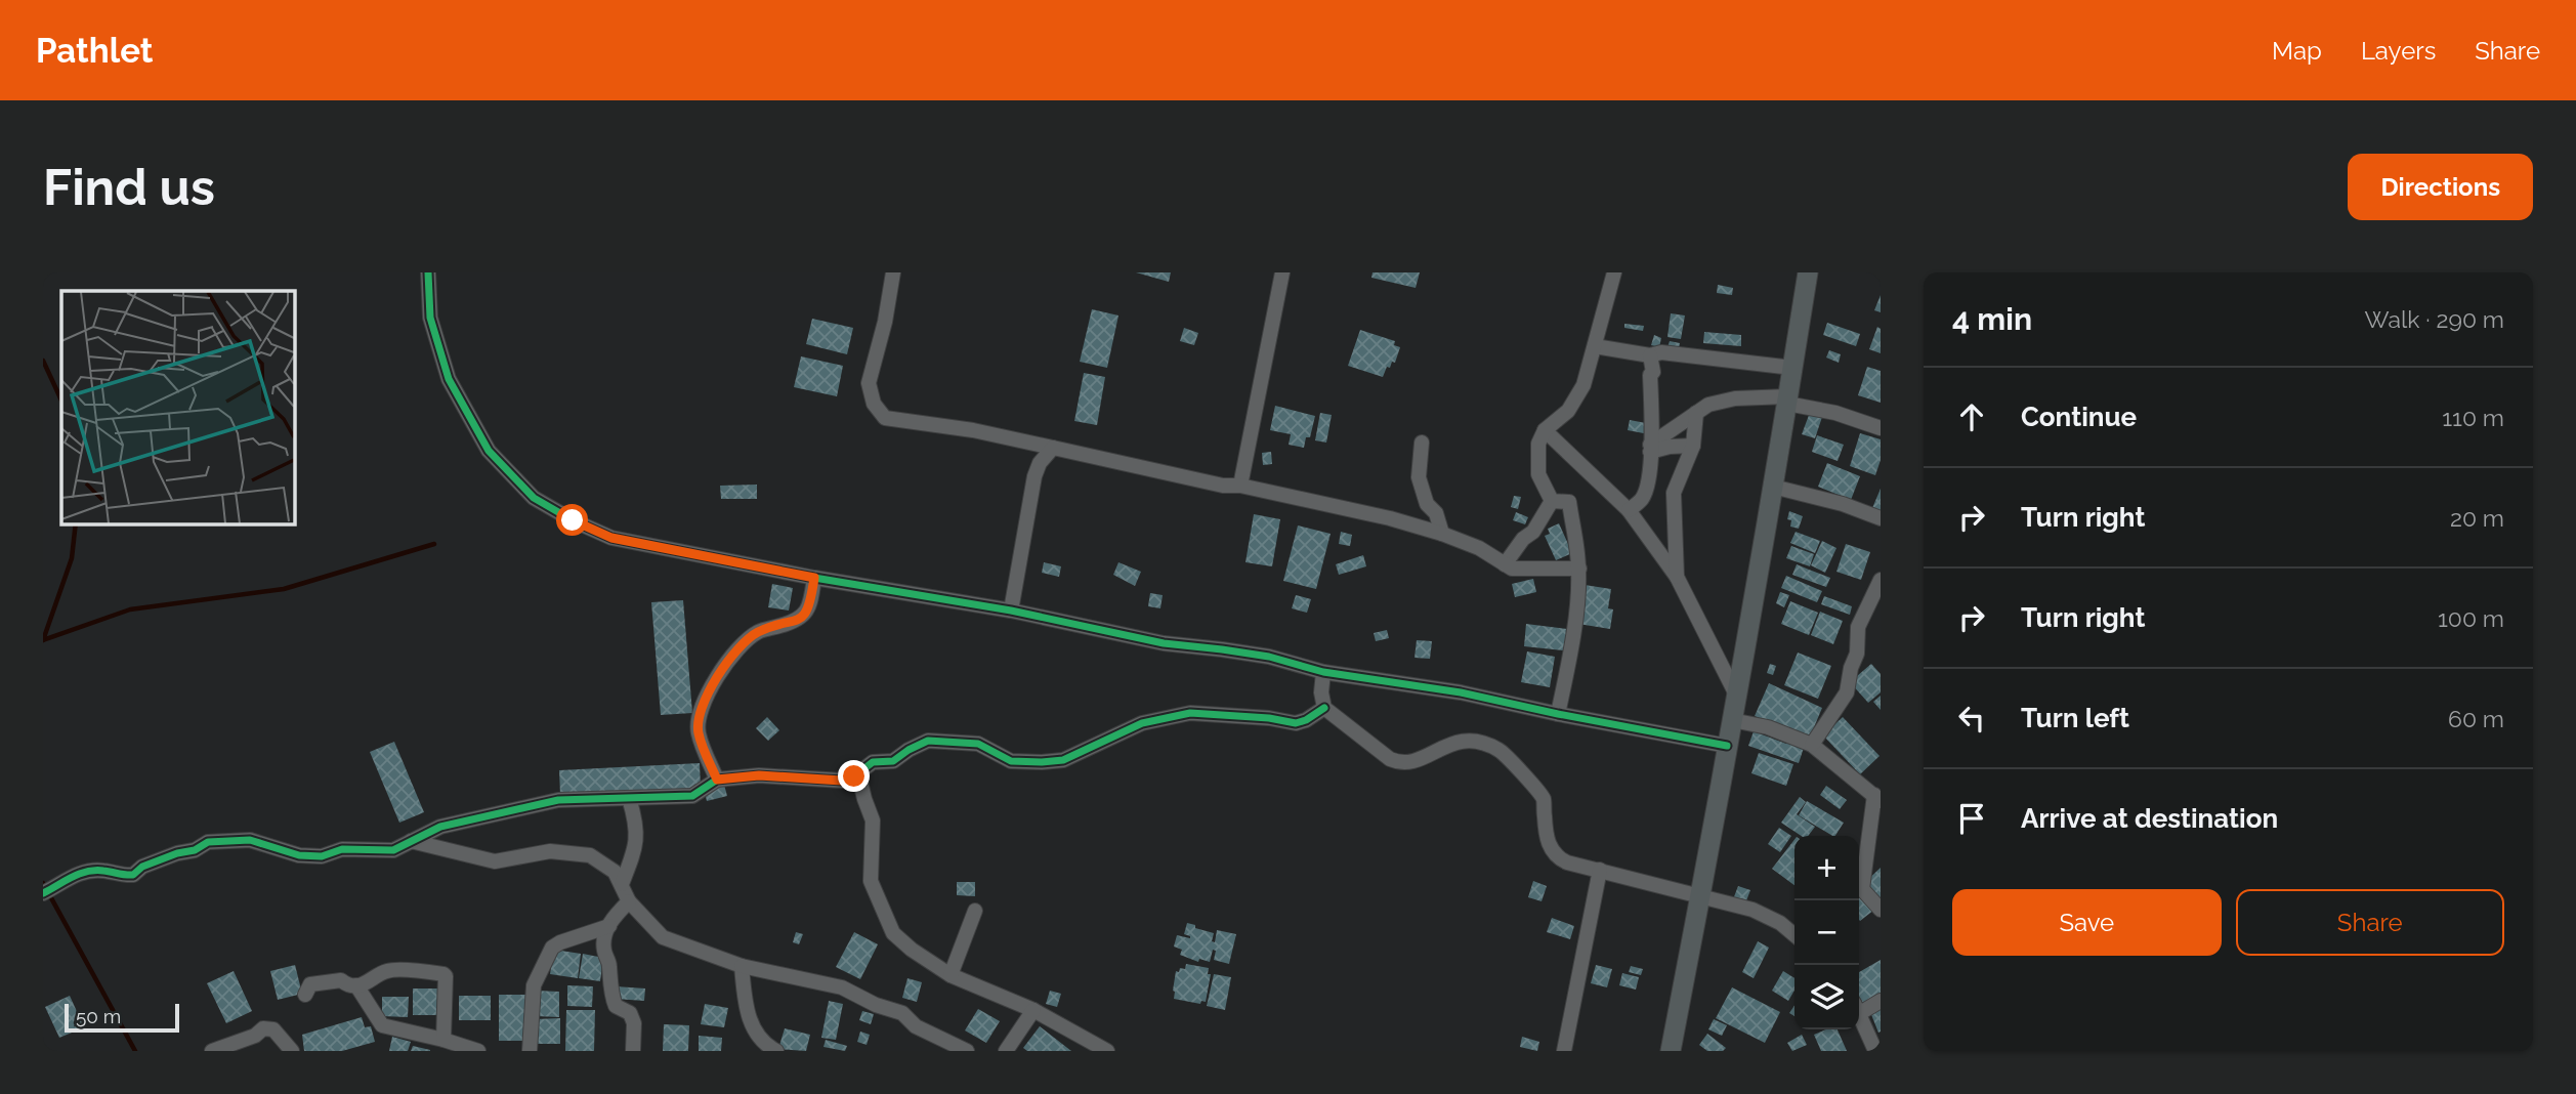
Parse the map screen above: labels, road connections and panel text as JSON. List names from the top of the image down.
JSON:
{
  "scale_bar": "50 m",
  "page": {
    "header": "Pathlet",
    "nav": ["Map", "Layers", "Share"],
    "buttons": [
      "Directions",
      ["Save", "Share"]
    ],
    "title": "Find us",
    "heading": ["4 min", "Walk · 290 m"],
    "list": [
      ["Continue", "110 m"],
      ["Turn right", "20 m"],
      ["Turn right", "100 m"],
      ["Turn left", "60 m"],
      "Arrive at destination"
    ],
    "map_buttons": ["+", "−"],
    "scale": "50 m"
  }
}
